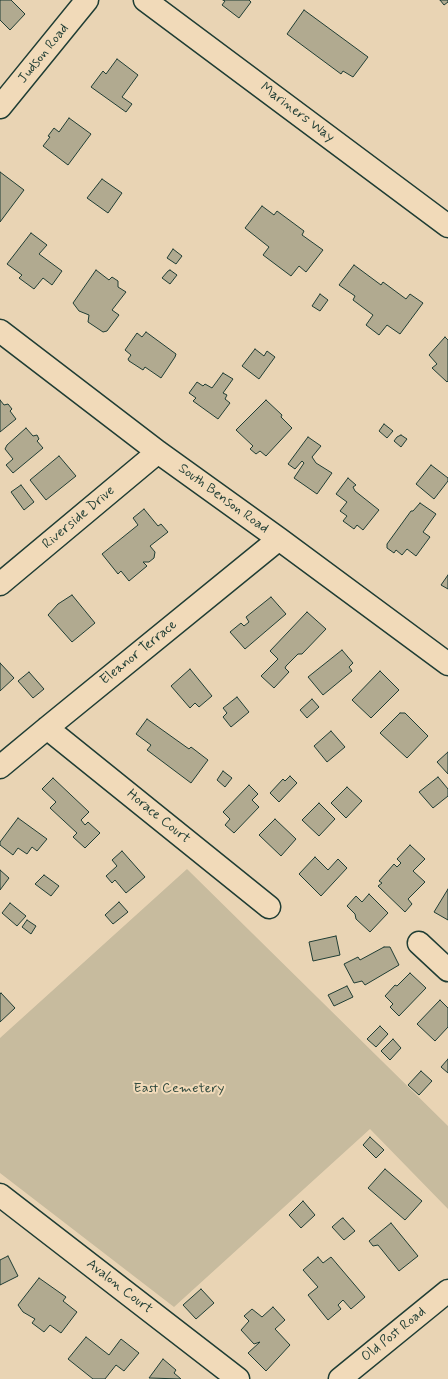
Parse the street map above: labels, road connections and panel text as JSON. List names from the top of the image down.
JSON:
{
  "streets": {
    "street": [
      "Judson Road",
      "Mariners Way",
      "South Benson Road",
      "Riverside Drive",
      "Eleanor Terrace",
      "Horace Court",
      "Avalon Court",
      "Old Post Road"
    ]
  },
  "crossings": [
    ["South Benson Road", "Riverside Drive"],
    ["South Benson Road", "Eleanor Terrace"],
    ["Eleanor Terrace", "Horace Court"]
  ],
  "parks": ["East Cemetery"]
}
